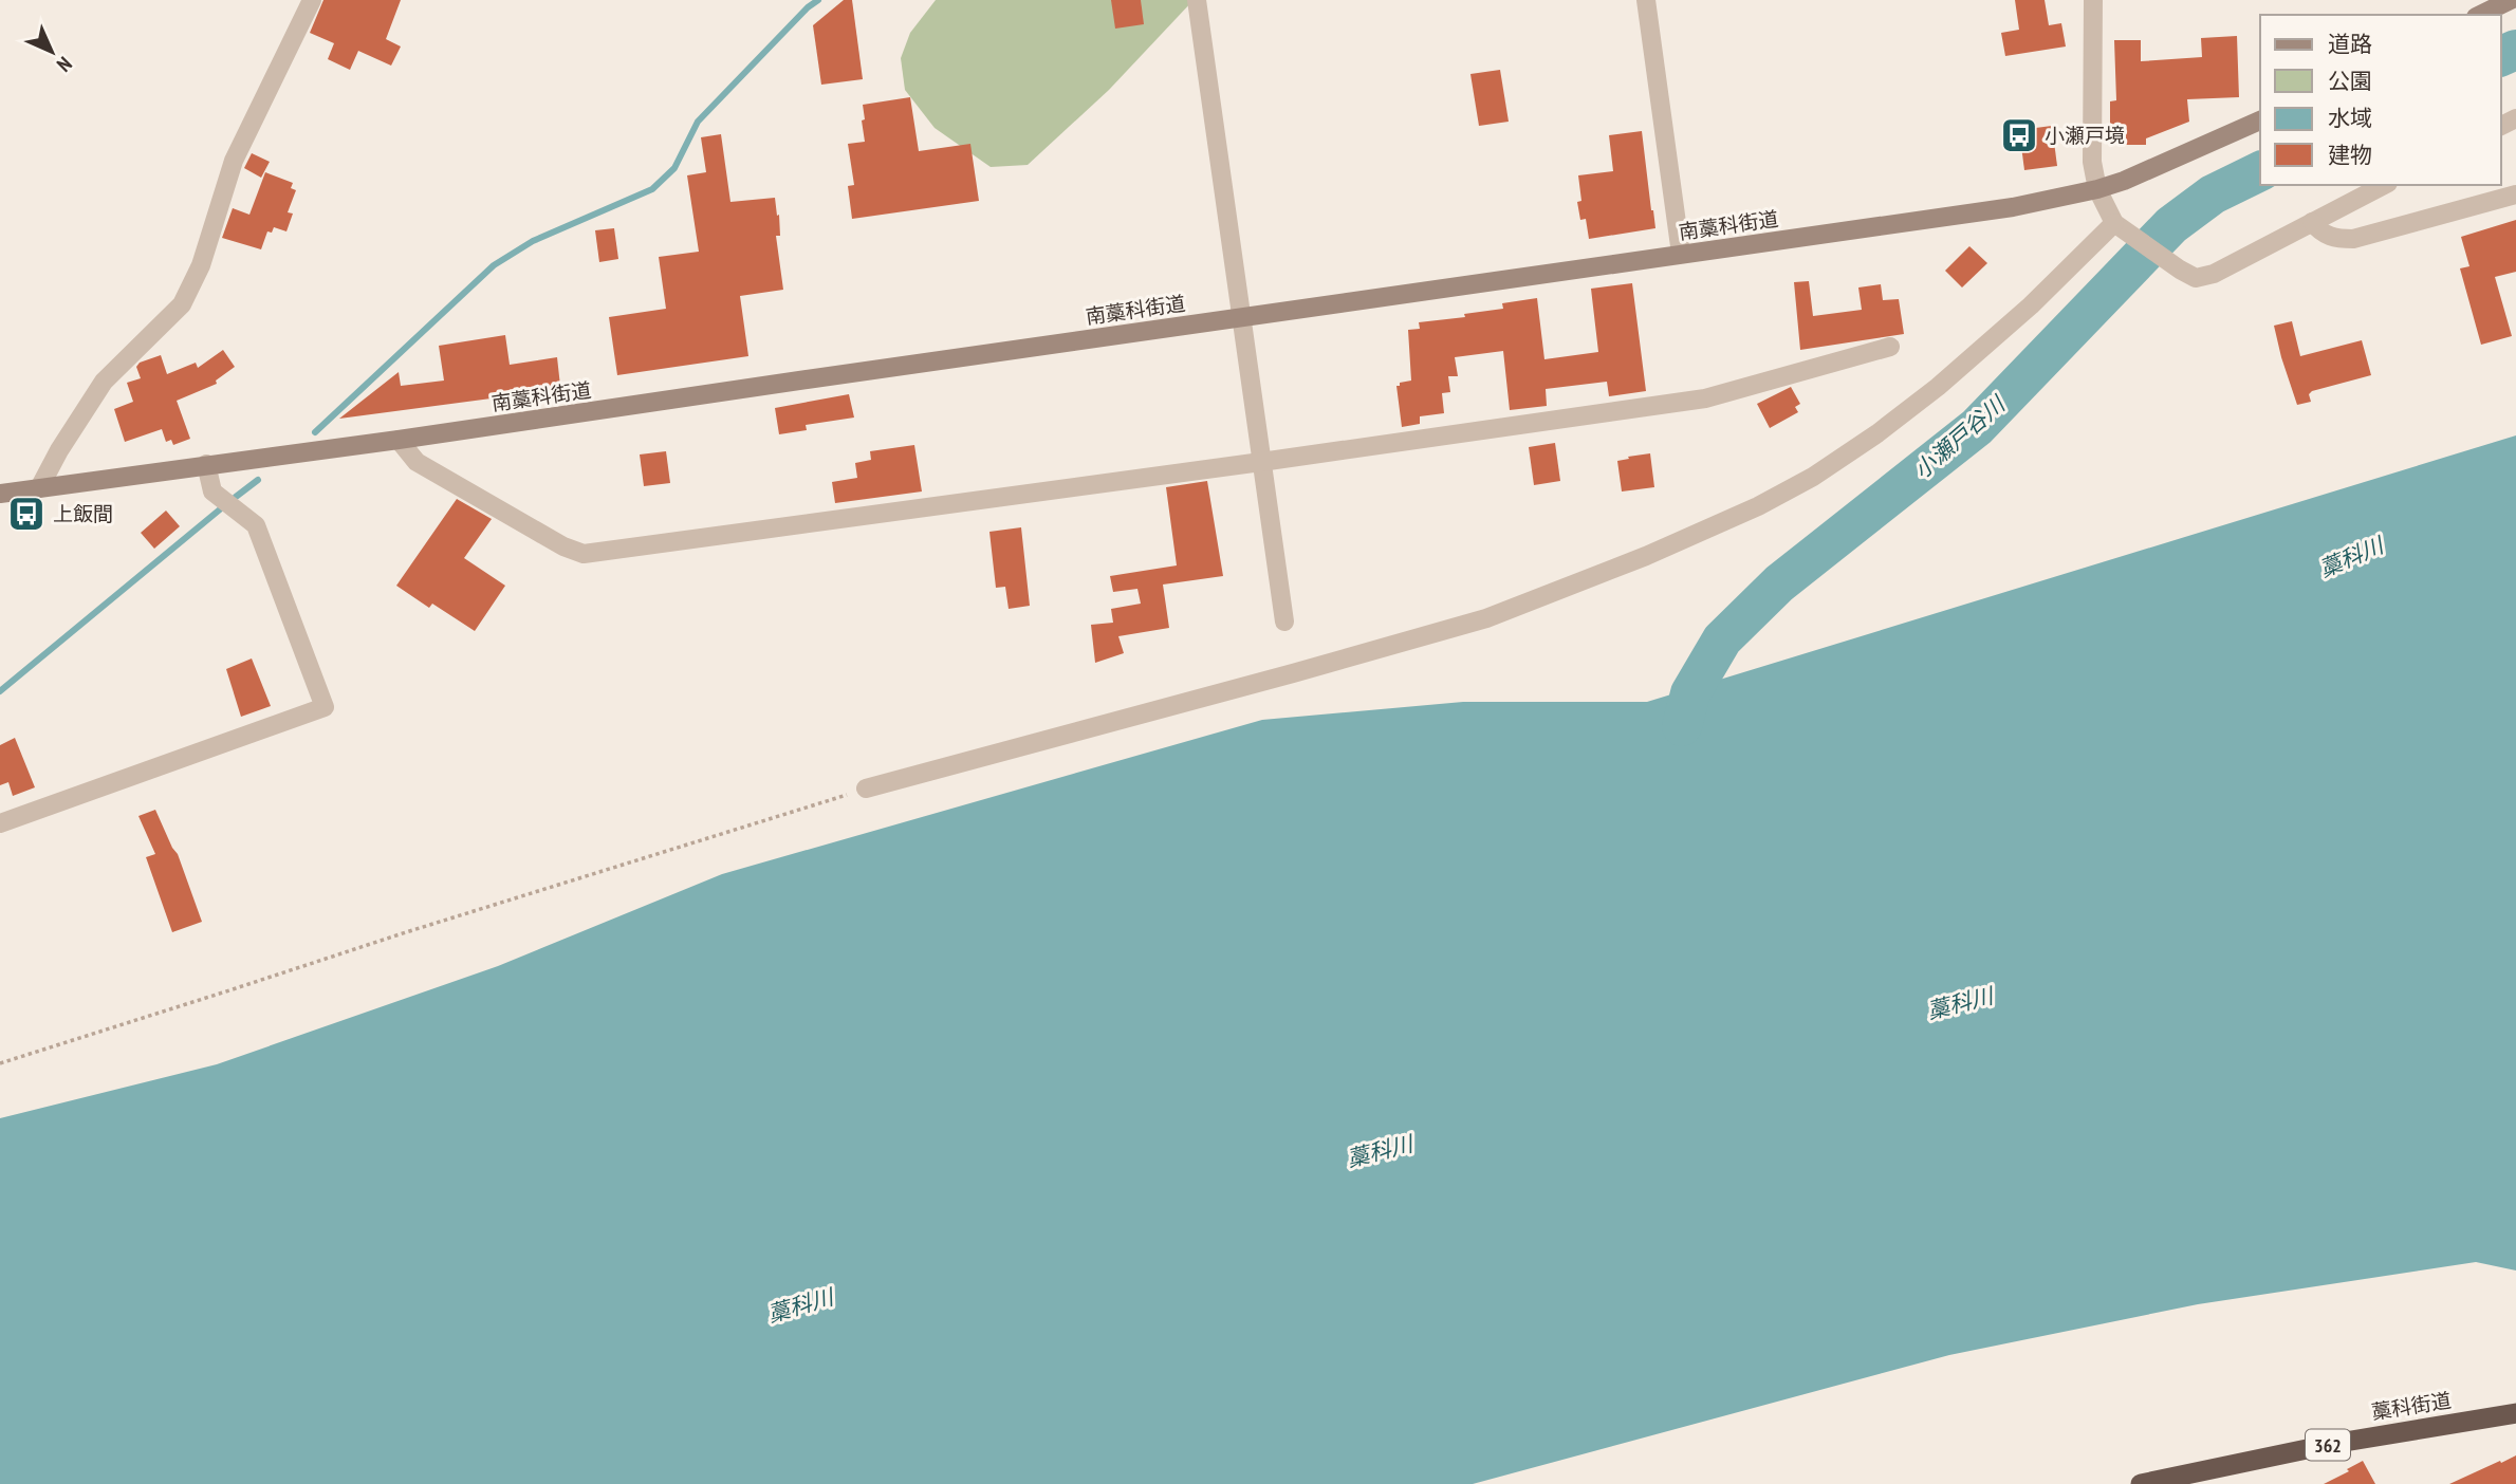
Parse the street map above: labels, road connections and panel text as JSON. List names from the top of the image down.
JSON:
{
  "streets": {
    "highway": ["藁科街道", "362"],
    "main road": ["南藁科街道"]
  },
  "water": ["小瀬戸谷川", "藁科川"],
  "places": {
    "bus stop": ["小瀬戸境", "上飯間"]
  },
  "legend": [
    "道路",
    "公園",
    "水域",
    "建物"
  ],
  "north": "bottom right"
}
